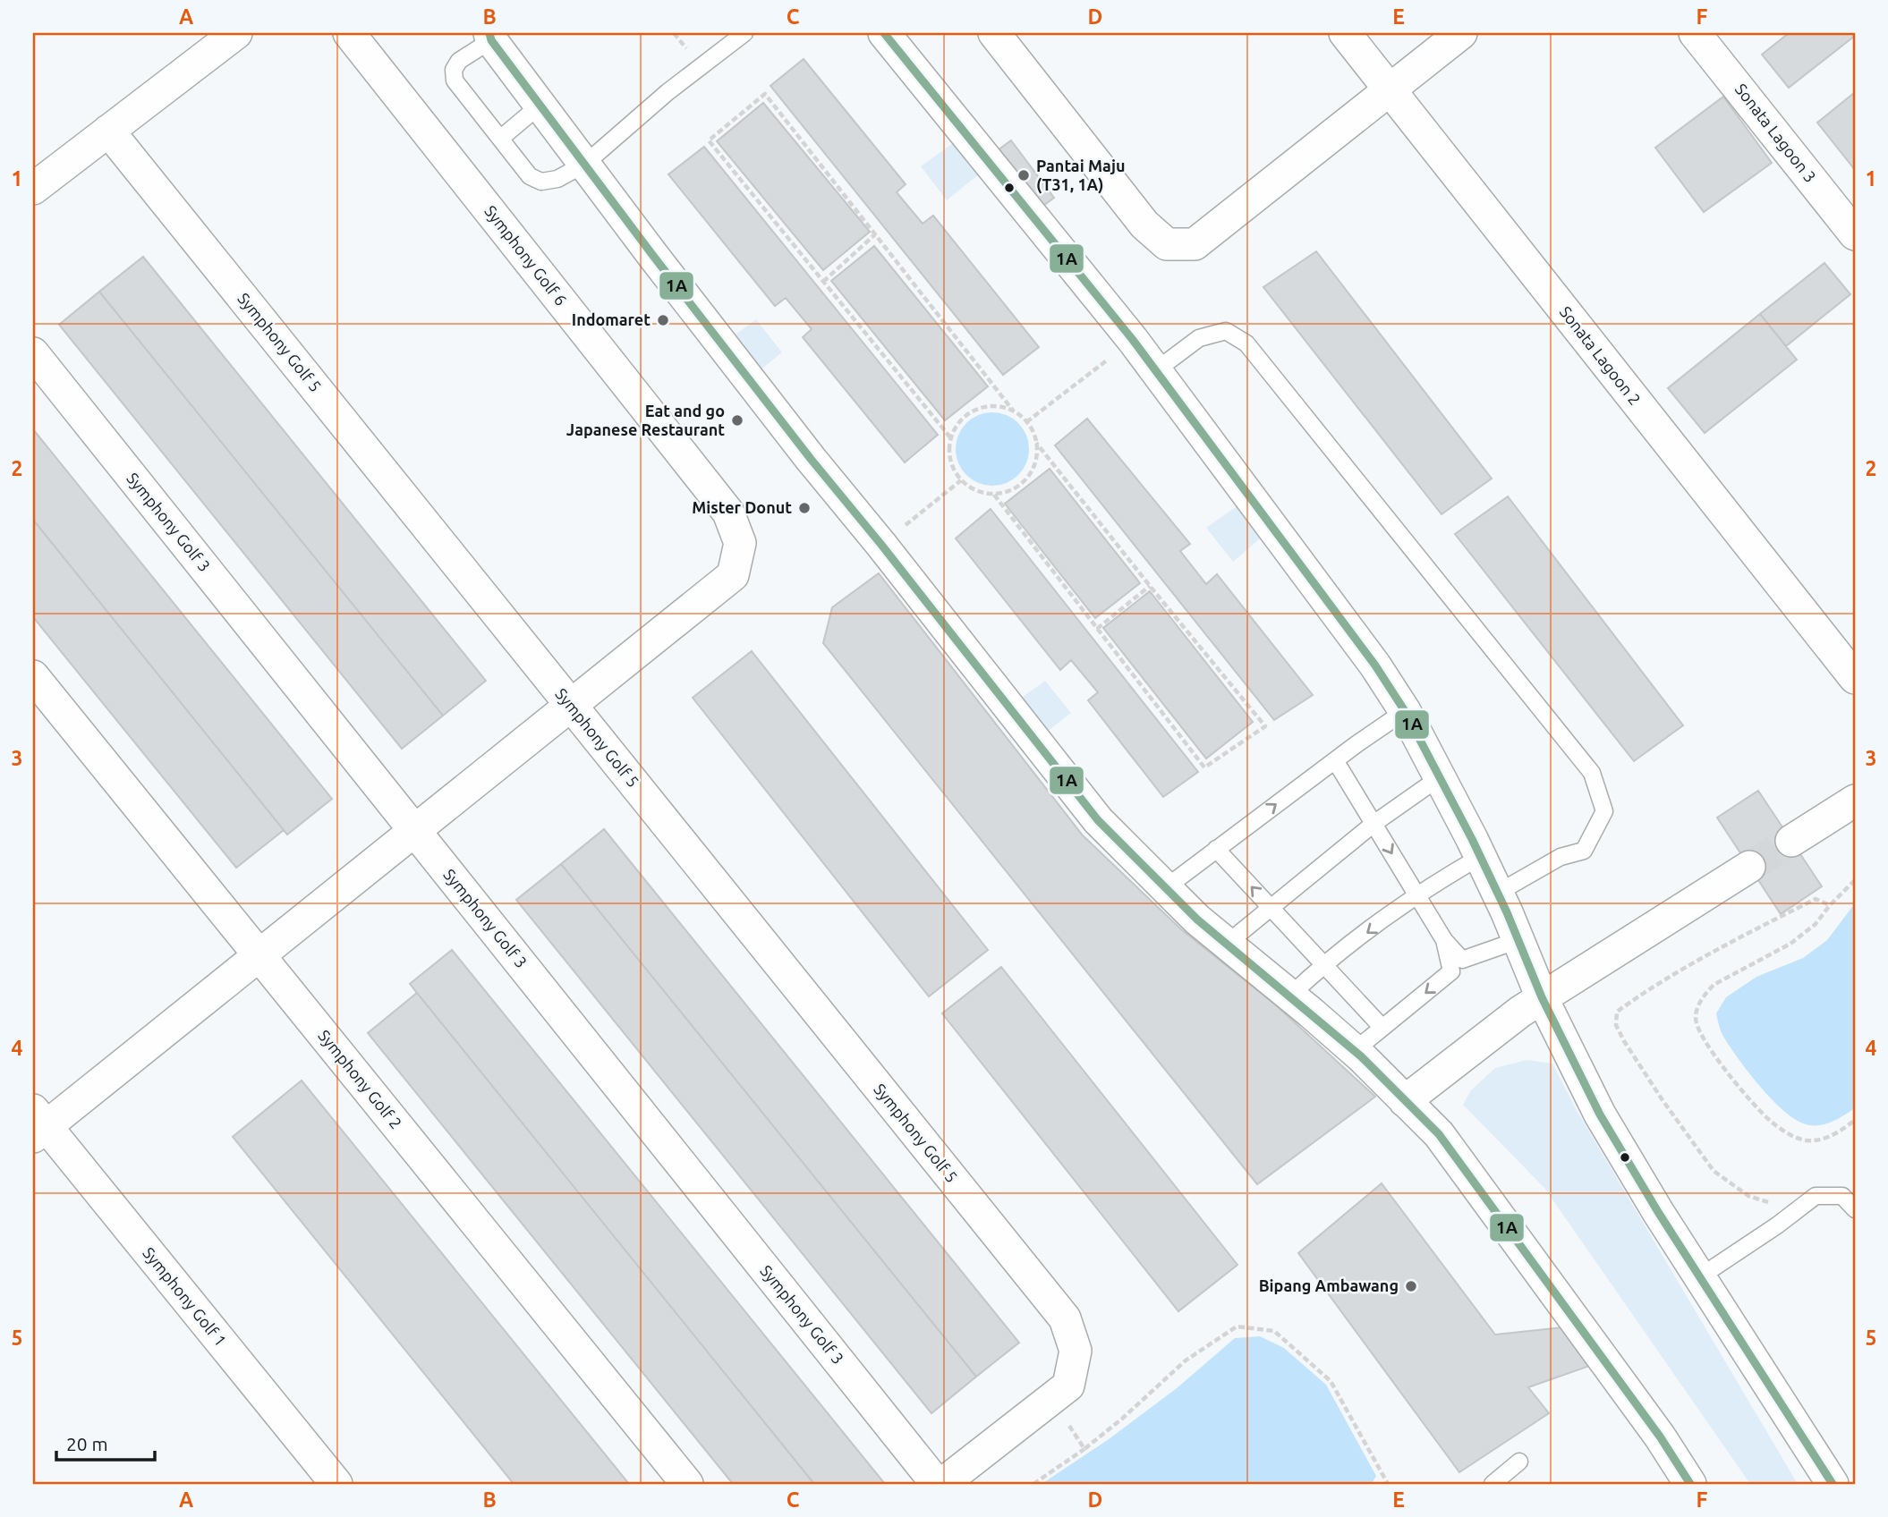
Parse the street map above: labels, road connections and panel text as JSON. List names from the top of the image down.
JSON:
{
  "streets": {
    "street": [
      "Sonata Lagoon 3",
      "Symphony Golf 6",
      "Symphony Golf 5",
      "Sonata Lagoon 2",
      "Symphony Golf 3",
      "Symphony Golf 2",
      "Symphony Golf 1"
    ]
  },
  "crossings": [
    ["Symphony Golf 6", "Symphony Golf 5"]
  ],
  "places": [
    "Pantai Maju (T31, 1A)",
    "Indomaret",
    "Eat and go Japanese Restaurant",
    "Mister Donut",
    "Bipang Ambawang"
  ],
  "lines": ["transit line 1A"],
  "scale_bar": "20 m",
  "grid": {
    "columns": [
      "A",
      "B",
      "C",
      "D",
      "E",
      "F"
    ],
    "rows": [
      "1",
      "2",
      "3",
      "4",
      "5"
    ]
  }
}
